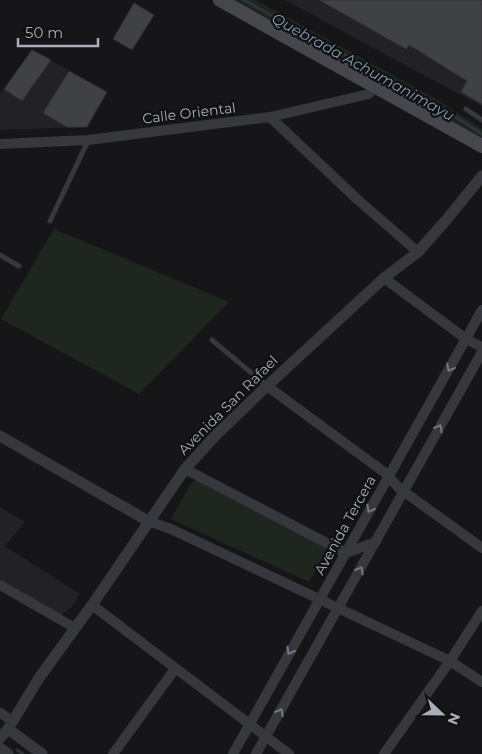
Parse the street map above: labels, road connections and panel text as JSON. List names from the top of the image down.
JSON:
{
  "streets": {
    "street": ["Calle Oriental", "Avenida San Rafael", "Avenida Tercera"]
  },
  "water": ["Quebrada Achumanimayu"],
  "scale_bar": "50 m",
  "north": "right"
}
